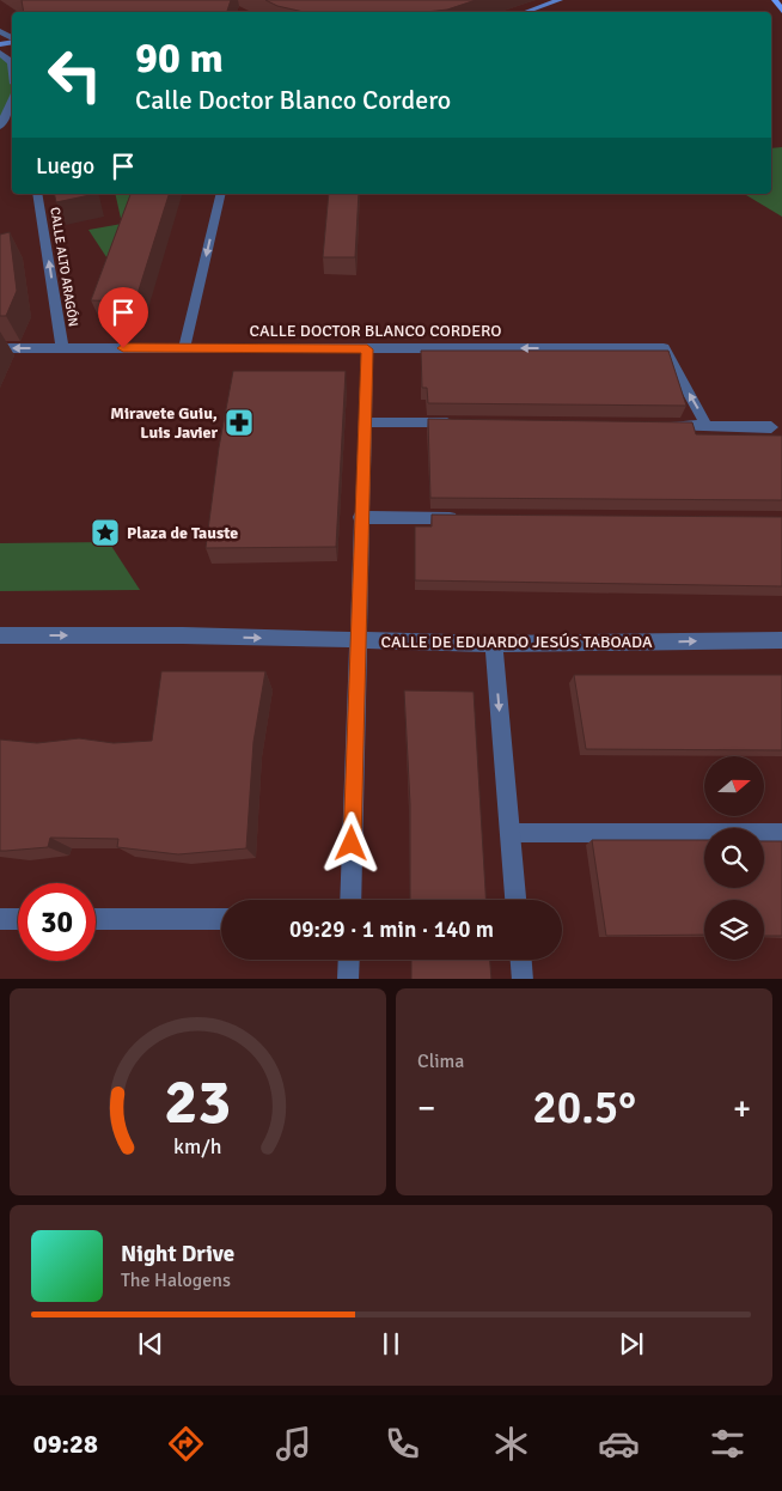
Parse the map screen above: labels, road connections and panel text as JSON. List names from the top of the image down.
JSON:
{
  "streets": {
    "street": ["CALLE ALTO ARAGÓN", "CALLE DOCTOR BLANCO CORDERO", "CALLE DE EDUARDO JESÚS TABOADA"]
  },
  "crossings": [
    ["CALLE ALTO ARAGÓN", "CALLE DOCTOR BLANCO CORDERO"]
  ],
  "one_way": ["CALLE ALTO ARAGÓN", "CALLE DE EDUARDO JESÚS TABOADA"],
  "places": {
    "pharmacy": ["Miravete Guiu, Luis Javier"],
    "place": ["Plaza de Tauste"]
  },
  "north": "right",
  "page": {
    "turn": ["90 m", "Calle Doctor Blanco Cordero"],
    "then": "Luego",
    "limit": "30",
    "trip": "09:29 · 1 min · 140 m",
    "tile": "Clima",
    "heat": ["−", "20.5°", "+"],
    "song": ["Night Drive", "The Halogens"],
    "tabs": "09:28",
    "gauge": ["23", "km/h"]
  }
}
